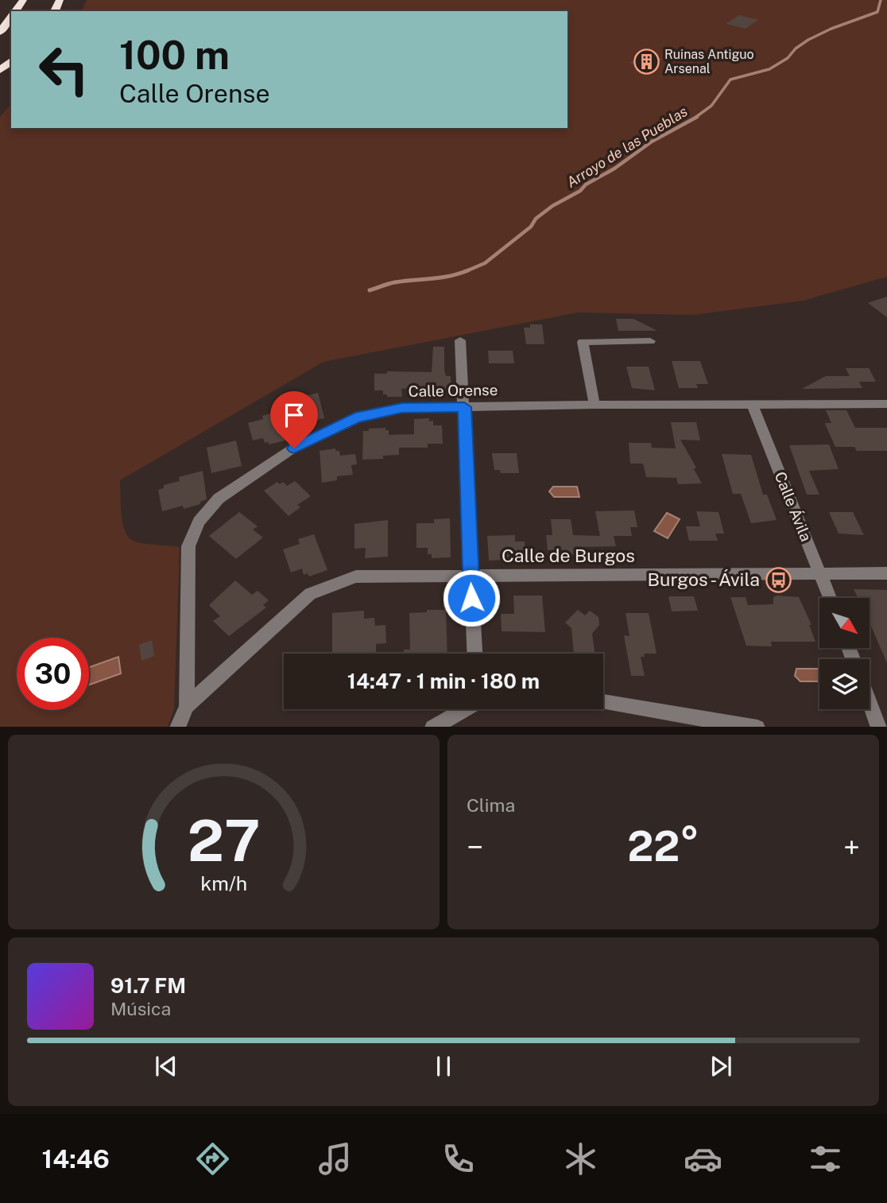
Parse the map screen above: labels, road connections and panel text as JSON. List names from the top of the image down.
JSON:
{
  "streets": {
    "street": ["Calle Orense", "Calle Ávila", "Calle de Burgos"]
  },
  "crossings": [
    ["Calle Orense", "Calle Ávila"],
    ["Calle Orense", "Calle de Burgos"],
    ["Calle Ávila", "Calle de Burgos"]
  ],
  "water": ["Arroyo de las Pueblas"],
  "places": {
    "building": ["Ruinas Antiguo Arsenal"],
    "bus stop": ["Burgos - Ávila"]
  },
  "north": "bottom right",
  "page": {
    "turn": ["100 m", "Calle Orense"],
    "limit": "30",
    "trip": "14:47 · 1 min · 180 m",
    "tile": "Clima",
    "heat": ["−", "22°", "+"],
    "song": ["91.7 FM", "Música"],
    "tabs": "14:46",
    "gauge": ["27", "km/h"]
  }
}
